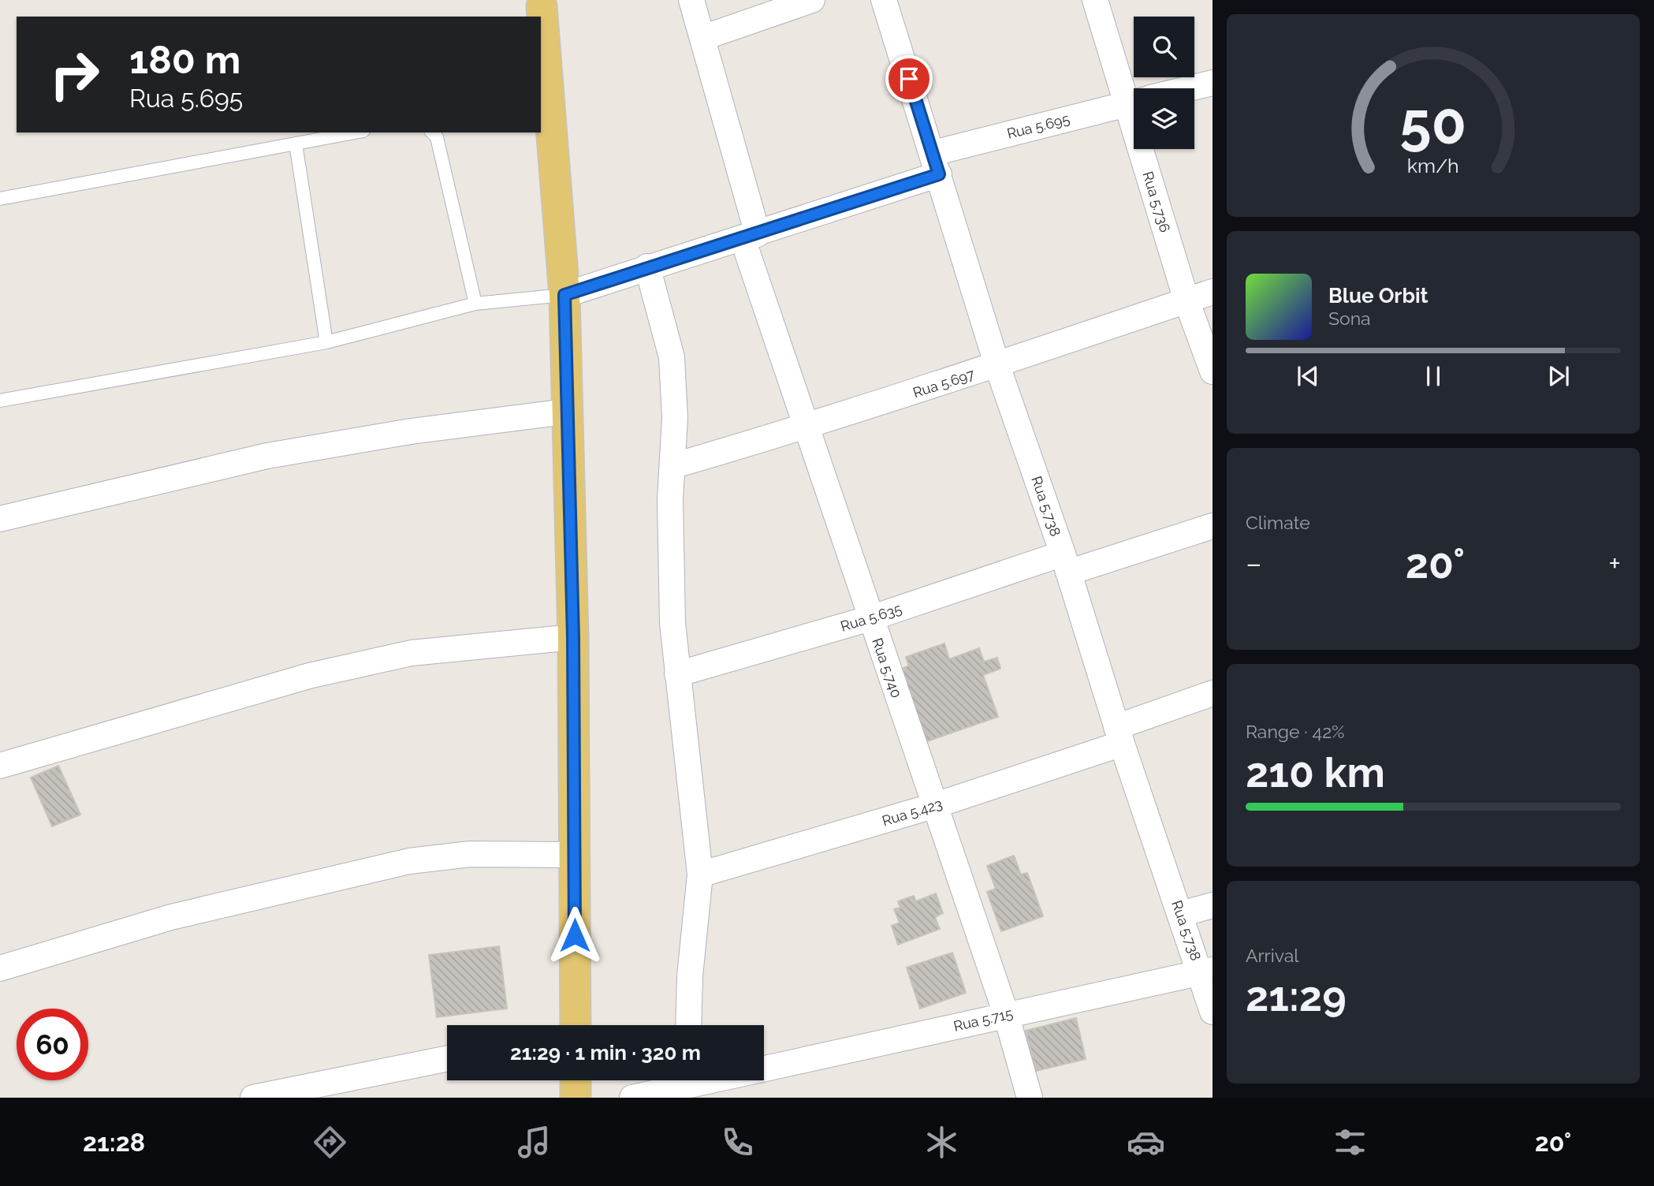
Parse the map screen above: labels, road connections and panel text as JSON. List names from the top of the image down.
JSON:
{
  "streets": {
    "street": [
      "Rua 5.695",
      "Rua 5.736",
      "Rua 5.697",
      "Rua 5.738",
      "Rua 5.635",
      "Rua 5.740",
      "Rua 5.423",
      "Rua 5.715"
    ]
  },
  "crossings": [
    ["Rua 5.695", "Rua 5.738"],
    ["Rua 5.695", "Rua 5.740"],
    ["Rua 5.736", "Rua 5.697"],
    ["Rua 5.697", "Rua 5.738"],
    ["Rua 5.697", "Rua 5.740"],
    ["Rua 5.738", "Rua 5.635"],
    ["Rua 5.738", "Rua 5.423"],
    ["Rua 5.738", "Rua 5.715"],
    ["Rua 5.635", "Rua 5.740"],
    ["Rua 5.740", "Rua 5.423"],
    ["Rua 5.740", "Rua 5.715"]
  ],
  "page": {
    "turn": ["180 m", "Rua 5.695"],
    "song": ["Blue Orbit", "Sona"],
    "tile": [
      "Climate",
      ["Range · 42%", "210 km"],
      ["Arrival", "21:29"]
    ],
    "heat": ["−", "20°", "+"],
    "limit": "60",
    "trip": "21:29 · 1 min · 320 m",
    "tabs": ["21:28", "20°"],
    "gauge": ["50", "km/h"]
  }
}
